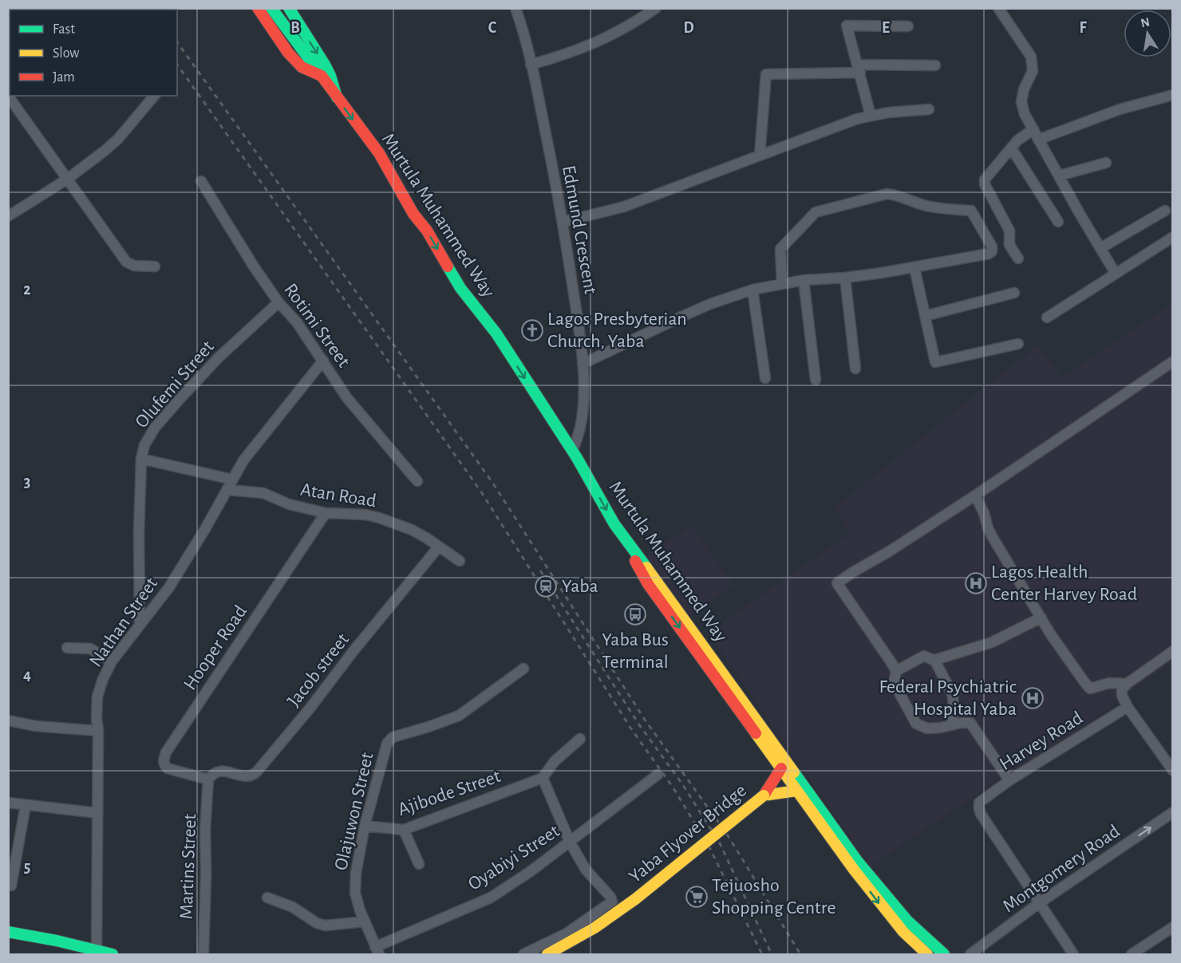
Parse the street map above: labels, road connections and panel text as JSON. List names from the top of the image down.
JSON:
{
  "streets": {
    "main road": ["Murtula Muhammed Way", "Yaba Flyover Bridge"],
    "street": [
      "Edmund Crescent",
      "Rotimi Street",
      "Olufemi Street",
      "Atan Road",
      "Nathan Street",
      "Hooper Road",
      "Jacob street",
      "Harvey Road",
      "Ajibode Street",
      "Olajuwon Street",
      "Oyabiyi Street",
      "Martins Street",
      "Montgomery Road"
    ]
  },
  "crossings": [
    ["Murtula Muhammed Way", "Edmund Crescent"],
    ["Rotimi Street", "Olufemi Street"],
    ["Rotimi Street", "Nathan Street"],
    ["Olufemi Street", "Nathan Street"],
    ["Atan Road", "Nathan Street"],
    ["Atan Road", "Hooper Road"],
    ["Atan Road", "Jacob street"],
    ["Hooper Road", "Jacob street"],
    ["Hooper Road", "Martins Street"],
    ["Jacob street", "Martins Street"],
    ["Harvey Road", "Montgomery Road"],
    ["Ajibode Street", "Olajuwon Street"],
    ["Olajuwon Street", "Oyabiyi Street"]
  ],
  "one_way": ["Murtula Muhammed Way", "Montgomery Road"],
  "places": {
    "church": ["Lagos Presbyterian Church, Yaba"],
    "hospital": ["Lagos Health Center Harvey Road", "Federal Psychiatric Hospital Yaba"],
    "station": ["Yaba"],
    "bus stop": ["Yaba Bus Terminal"],
    "supermarket": ["Tejuosho Shopping Centre"]
  },
  "legend": ["Fast", "Slow", "Jam"],
  "north": "top",
  "grid": {
    "columns": [
      "B",
      "C",
      "D",
      "E",
      "F"
    ],
    "rows": [
      "2",
      "3",
      "4",
      "5"
    ]
  }
}
